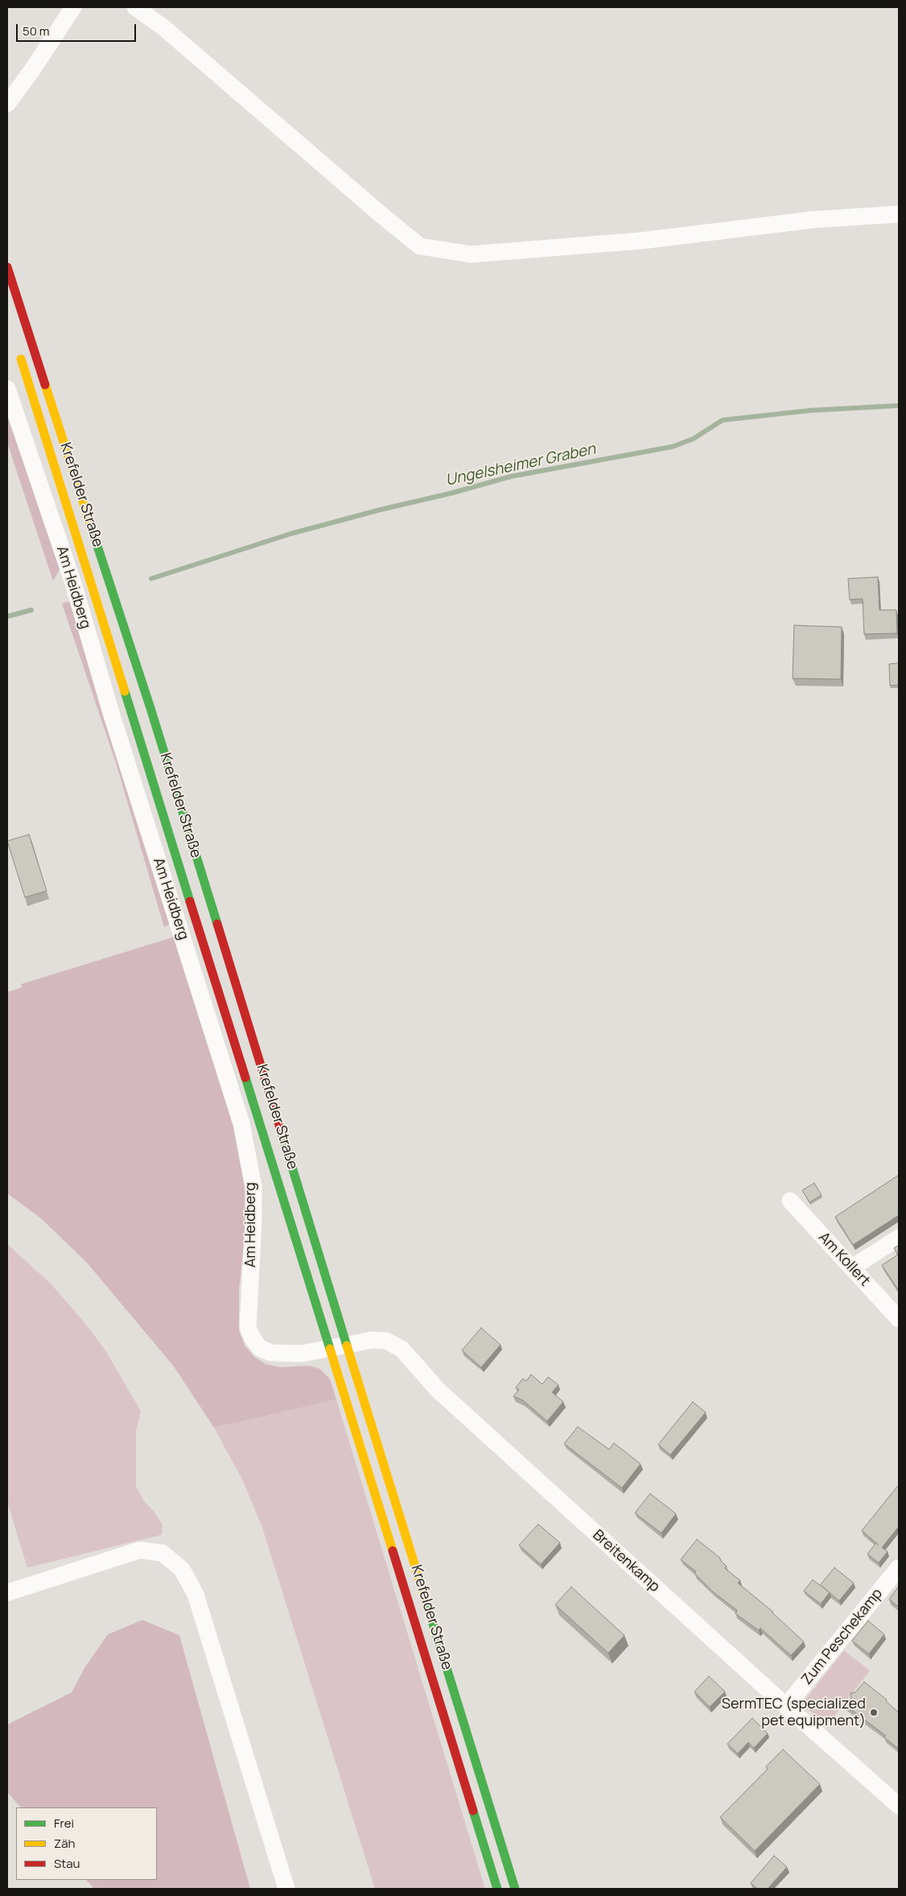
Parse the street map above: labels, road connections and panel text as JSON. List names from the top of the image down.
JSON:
{
  "streets": {
    "main road": ["Krefelder Straße"],
    "street": [
      "Am Heidberg",
      "Am Kollert",
      "Breitenkamp",
      "Zum Peschekamp"
    ]
  },
  "crossings": [
    ["Krefelder Straße", "Am Heidberg"],
    ["Krefelder Straße", "Breitenkamp"],
    ["Breitenkamp", "Zum Peschekamp"]
  ],
  "water": ["Ungelsheimer Graben"],
  "places": ["SermTEC (specialized pet equipment)"],
  "legend": ["Frei", "Zäh", "Stau"],
  "scale_bar": "50 m"
}
